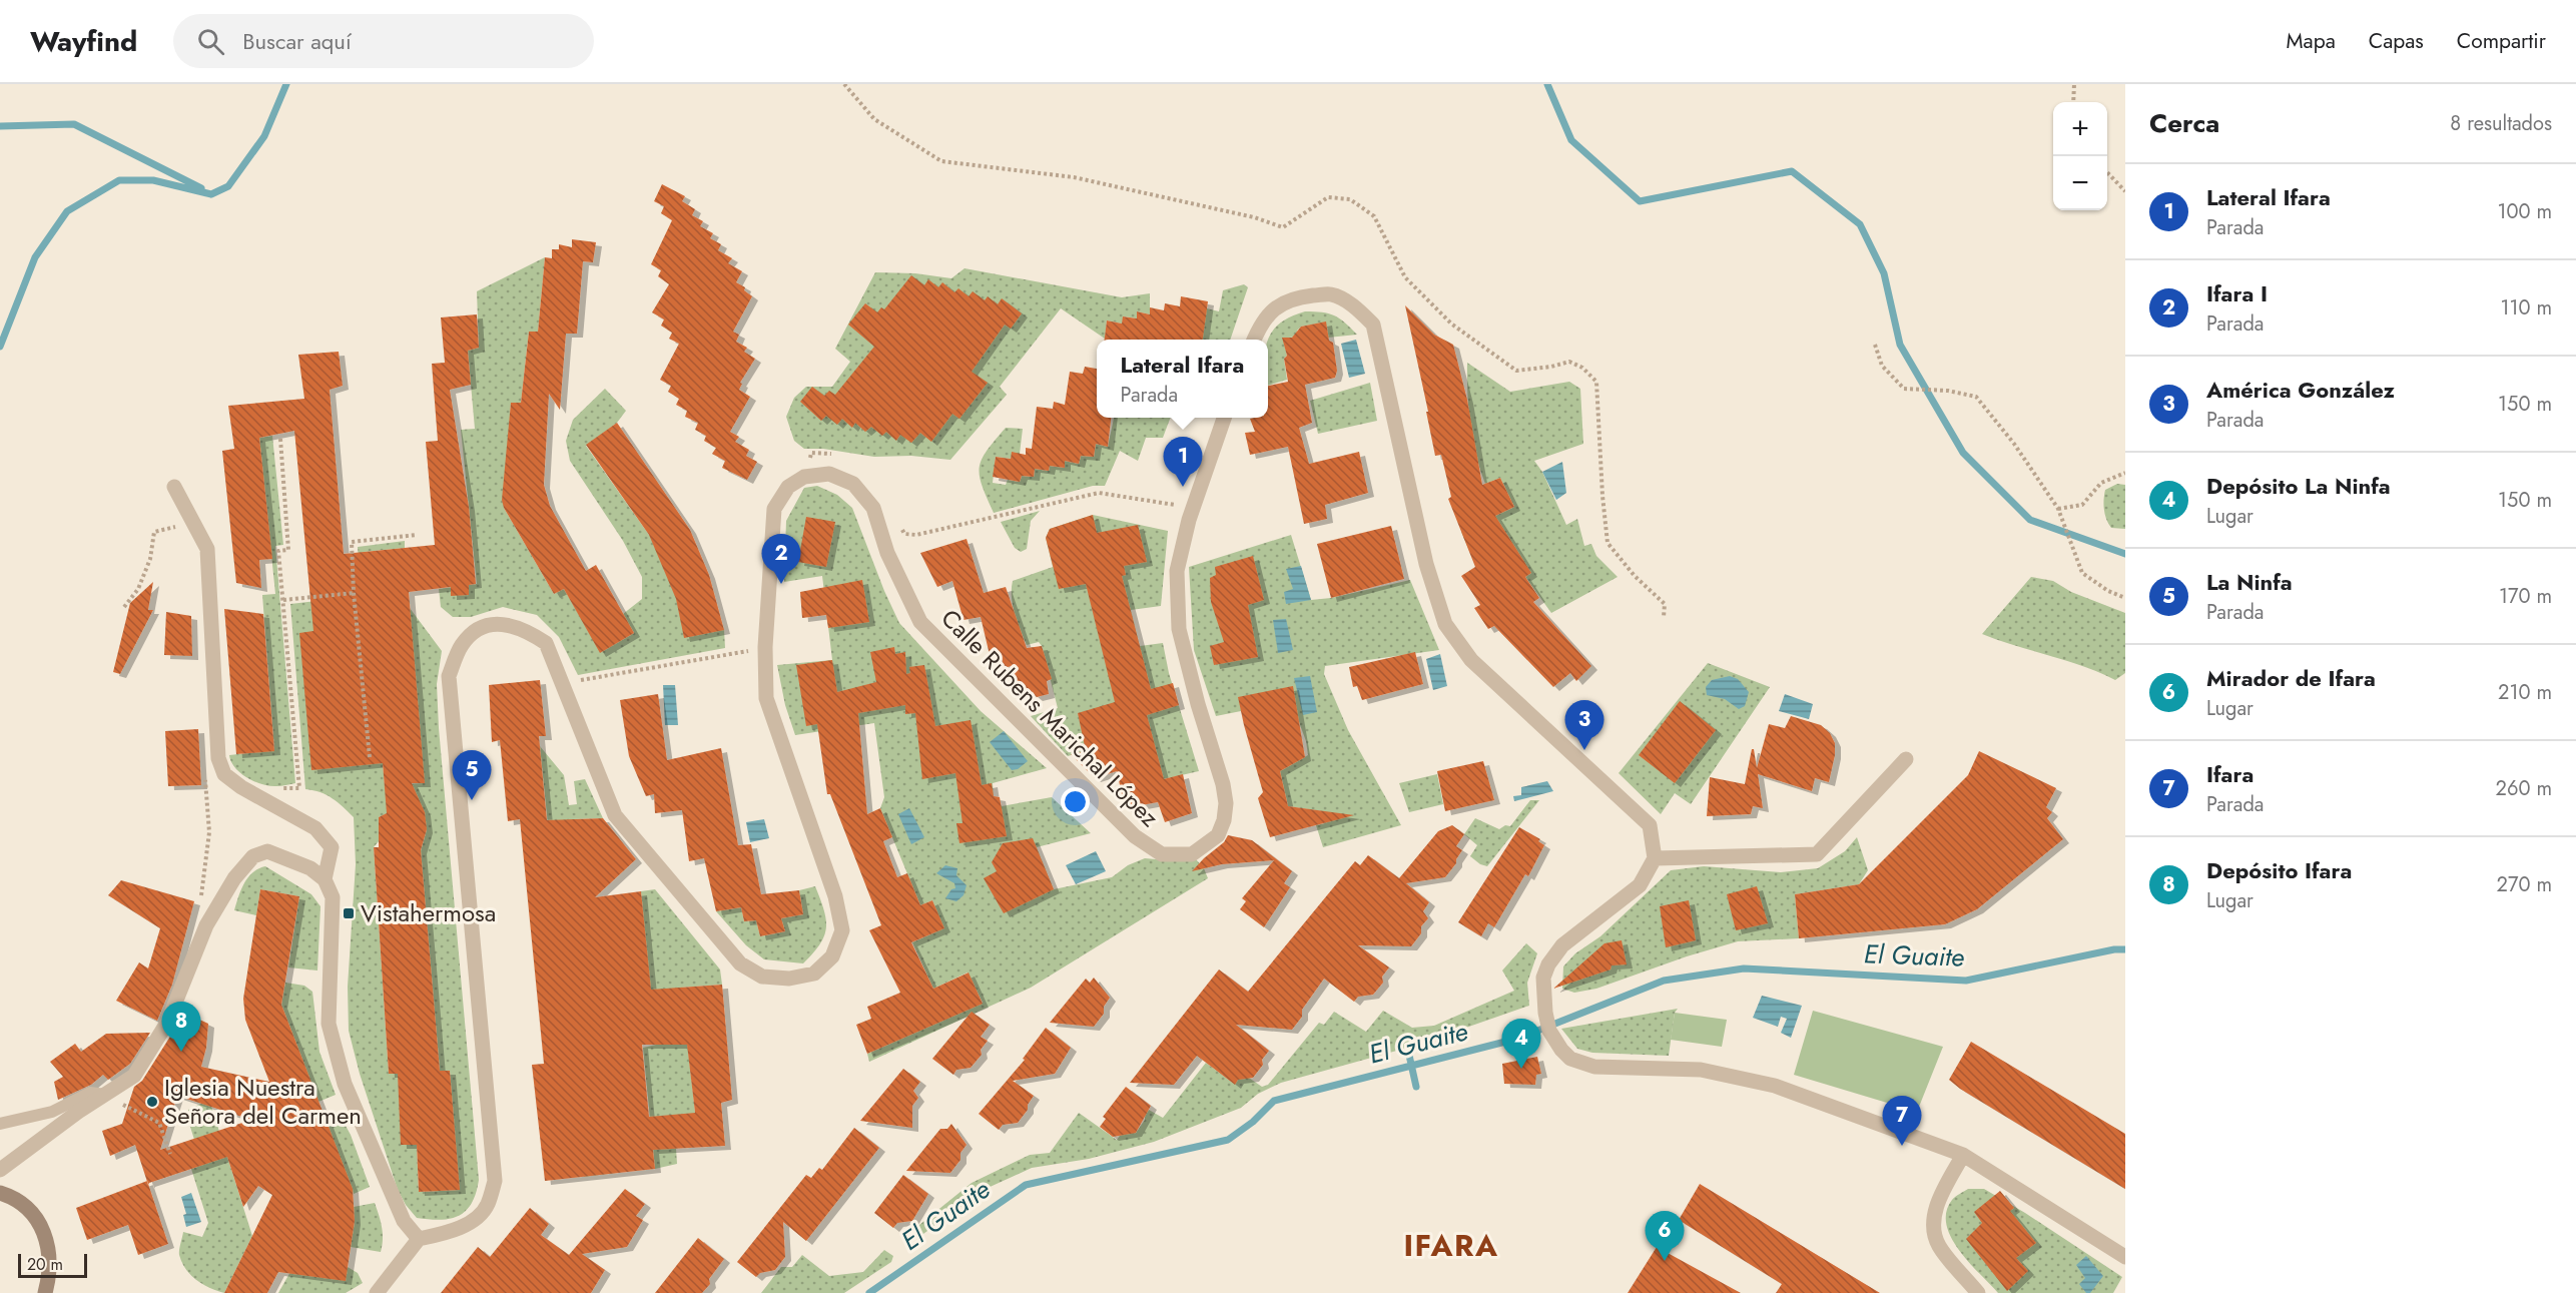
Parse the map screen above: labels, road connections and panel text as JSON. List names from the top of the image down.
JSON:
{
  "streets": {
    "street": ["Calle Rubens Marichal López"]
  },
  "districts": ["IFARA"],
  "water": ["El Guaite"],
  "places": {
    "transit": ["Vistahermosa"],
    "other": ["Iglesia Nuestra Señora del Carmen"]
  },
  "scale_bar": "20 m",
  "page": {
    "header": "Wayfind",
    "search": "Buscar aquí",
    "nav": ["Mapa", "Capas", "Compartir"],
    "heading": ["Cerca", "8 resultados"],
    "map_buttons": ["+", "−"],
    "list": [
      {
        "mark": "1",
        "name": "Lateral Ifara",
        "note": "Parada",
        "value": "100 m"
      },
      {
        "mark": "2",
        "name": "Ifara I",
        "note": "Parada",
        "value": "110 m"
      },
      {
        "mark": "3",
        "name": "América González",
        "note": "Parada",
        "value": "150 m"
      },
      {
        "mark": "4",
        "name": "Depósito La Ninfa",
        "note": "Lugar",
        "value": "150 m"
      },
      {
        "mark": "5",
        "name": "La Ninfa",
        "note": "Parada",
        "value": "170 m"
      },
      {
        "mark": "6",
        "name": "Mirador de Ifara",
        "note": "Lugar",
        "value": "210 m"
      },
      {
        "mark": "7",
        "name": "Ifara",
        "note": "Parada",
        "value": "260 m"
      },
      {
        "mark": "8",
        "name": "Depósito Ifara",
        "note": "Lugar",
        "value": "270 m"
      }
    ],
    "popup": ["Lateral Ifara", "Parada"],
    "pins": [
      "1",
      "2",
      "3",
      "5",
      "8",
      "4",
      "7",
      "6"
    ],
    "scale": "20 m"
  }
}
